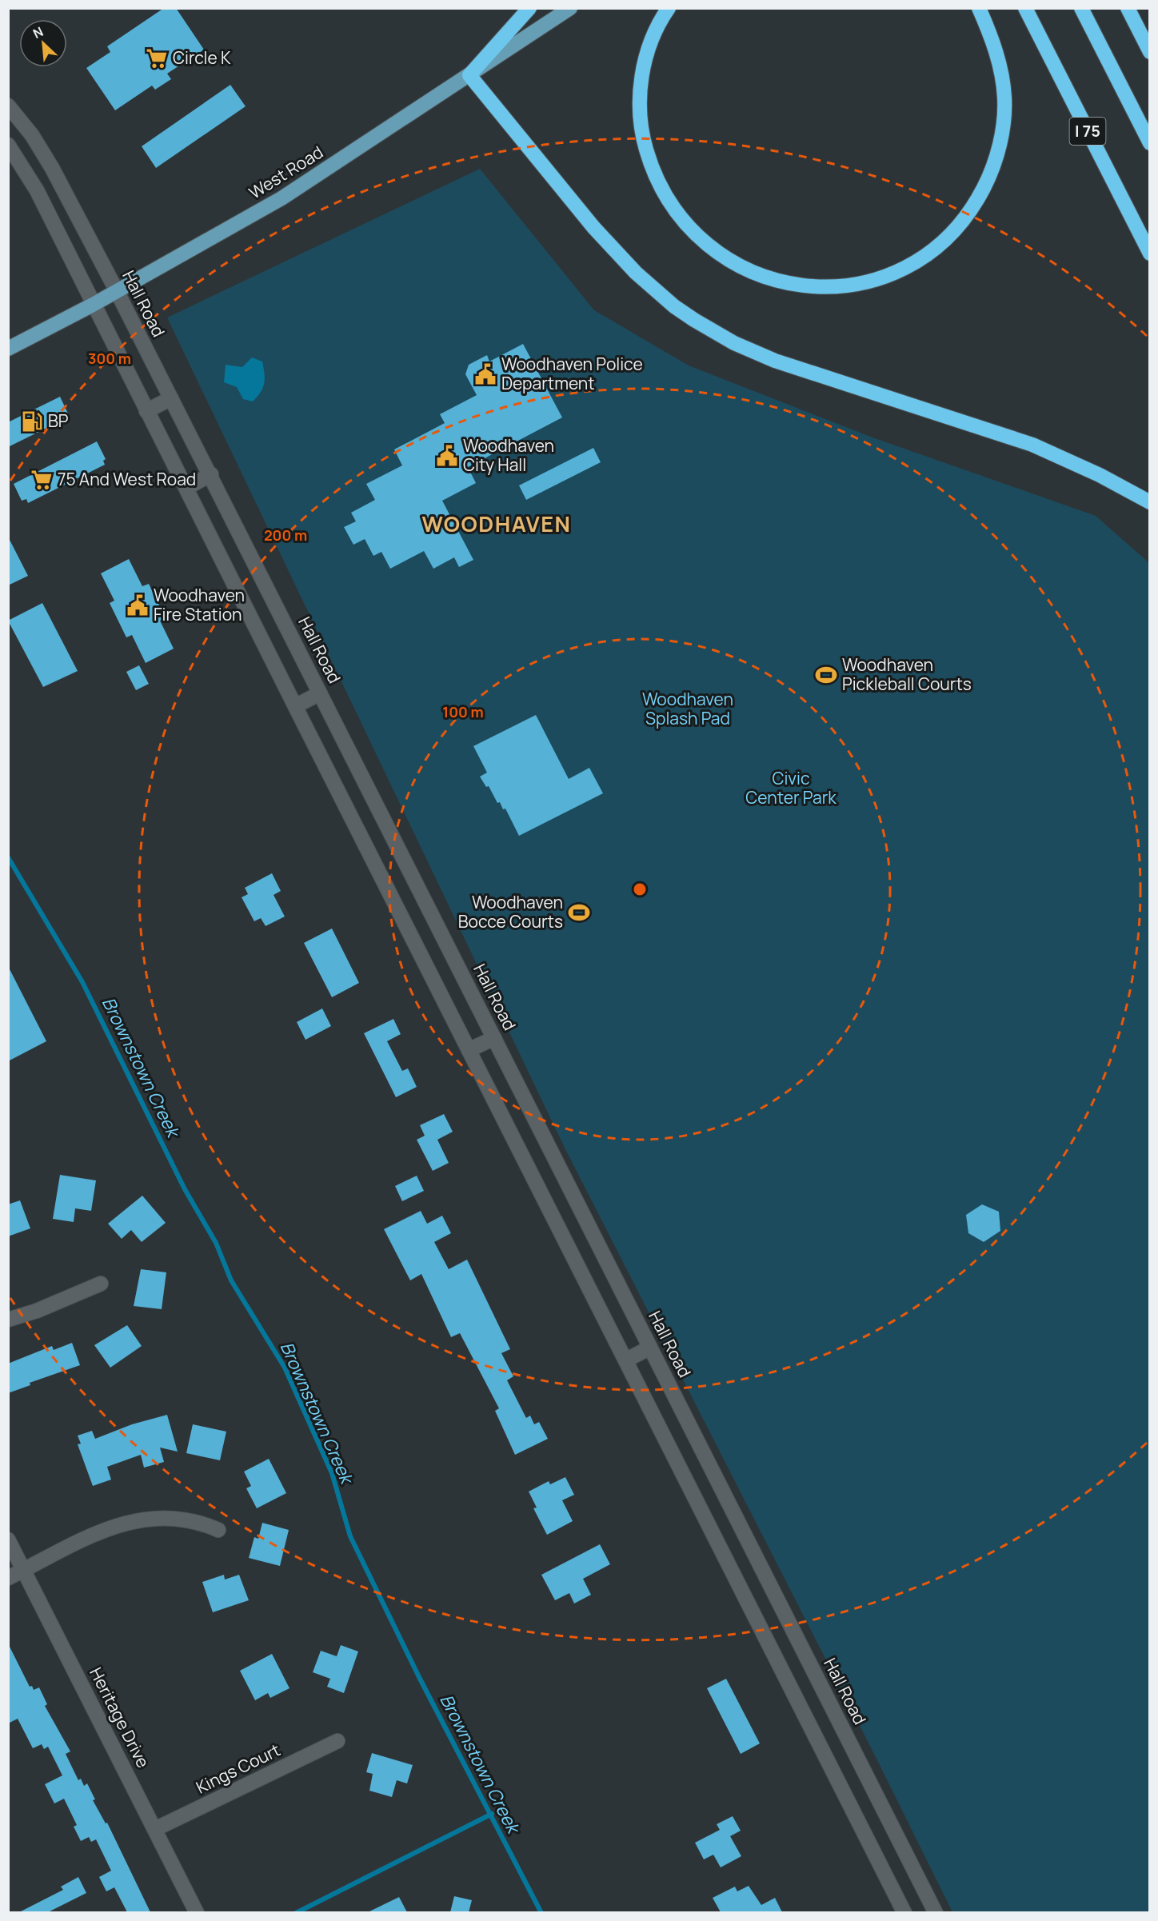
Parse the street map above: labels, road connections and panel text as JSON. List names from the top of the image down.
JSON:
{
  "streets": {
    "highway": ["I 75"],
    "main road": ["West Road"],
    "street": ["Hall Road", "Heritage Drive", "Kings Court"]
  },
  "crossings": [
    ["West Road", "Hall Road"],
    ["Heritage Drive", "Kings Court"]
  ],
  "districts": ["WOODHAVEN"],
  "water": ["Brownstown Creek"],
  "parks": ["Woodhaven Splash Pad", "Civic Center Park"],
  "places": {
    "supermarket": ["Circle K", "75 And West Road"],
    "public building": ["Woodhaven Police Department", "Woodhaven City Hall", "Woodhaven Fire Station"],
    "fuel station": ["BP"],
    "sports": ["Woodhaven Pickleball Courts", "Woodhaven Bocce Courts"]
  },
  "north": "top left",
  "rings": ["300 m", "200 m", "100 m"]
}
